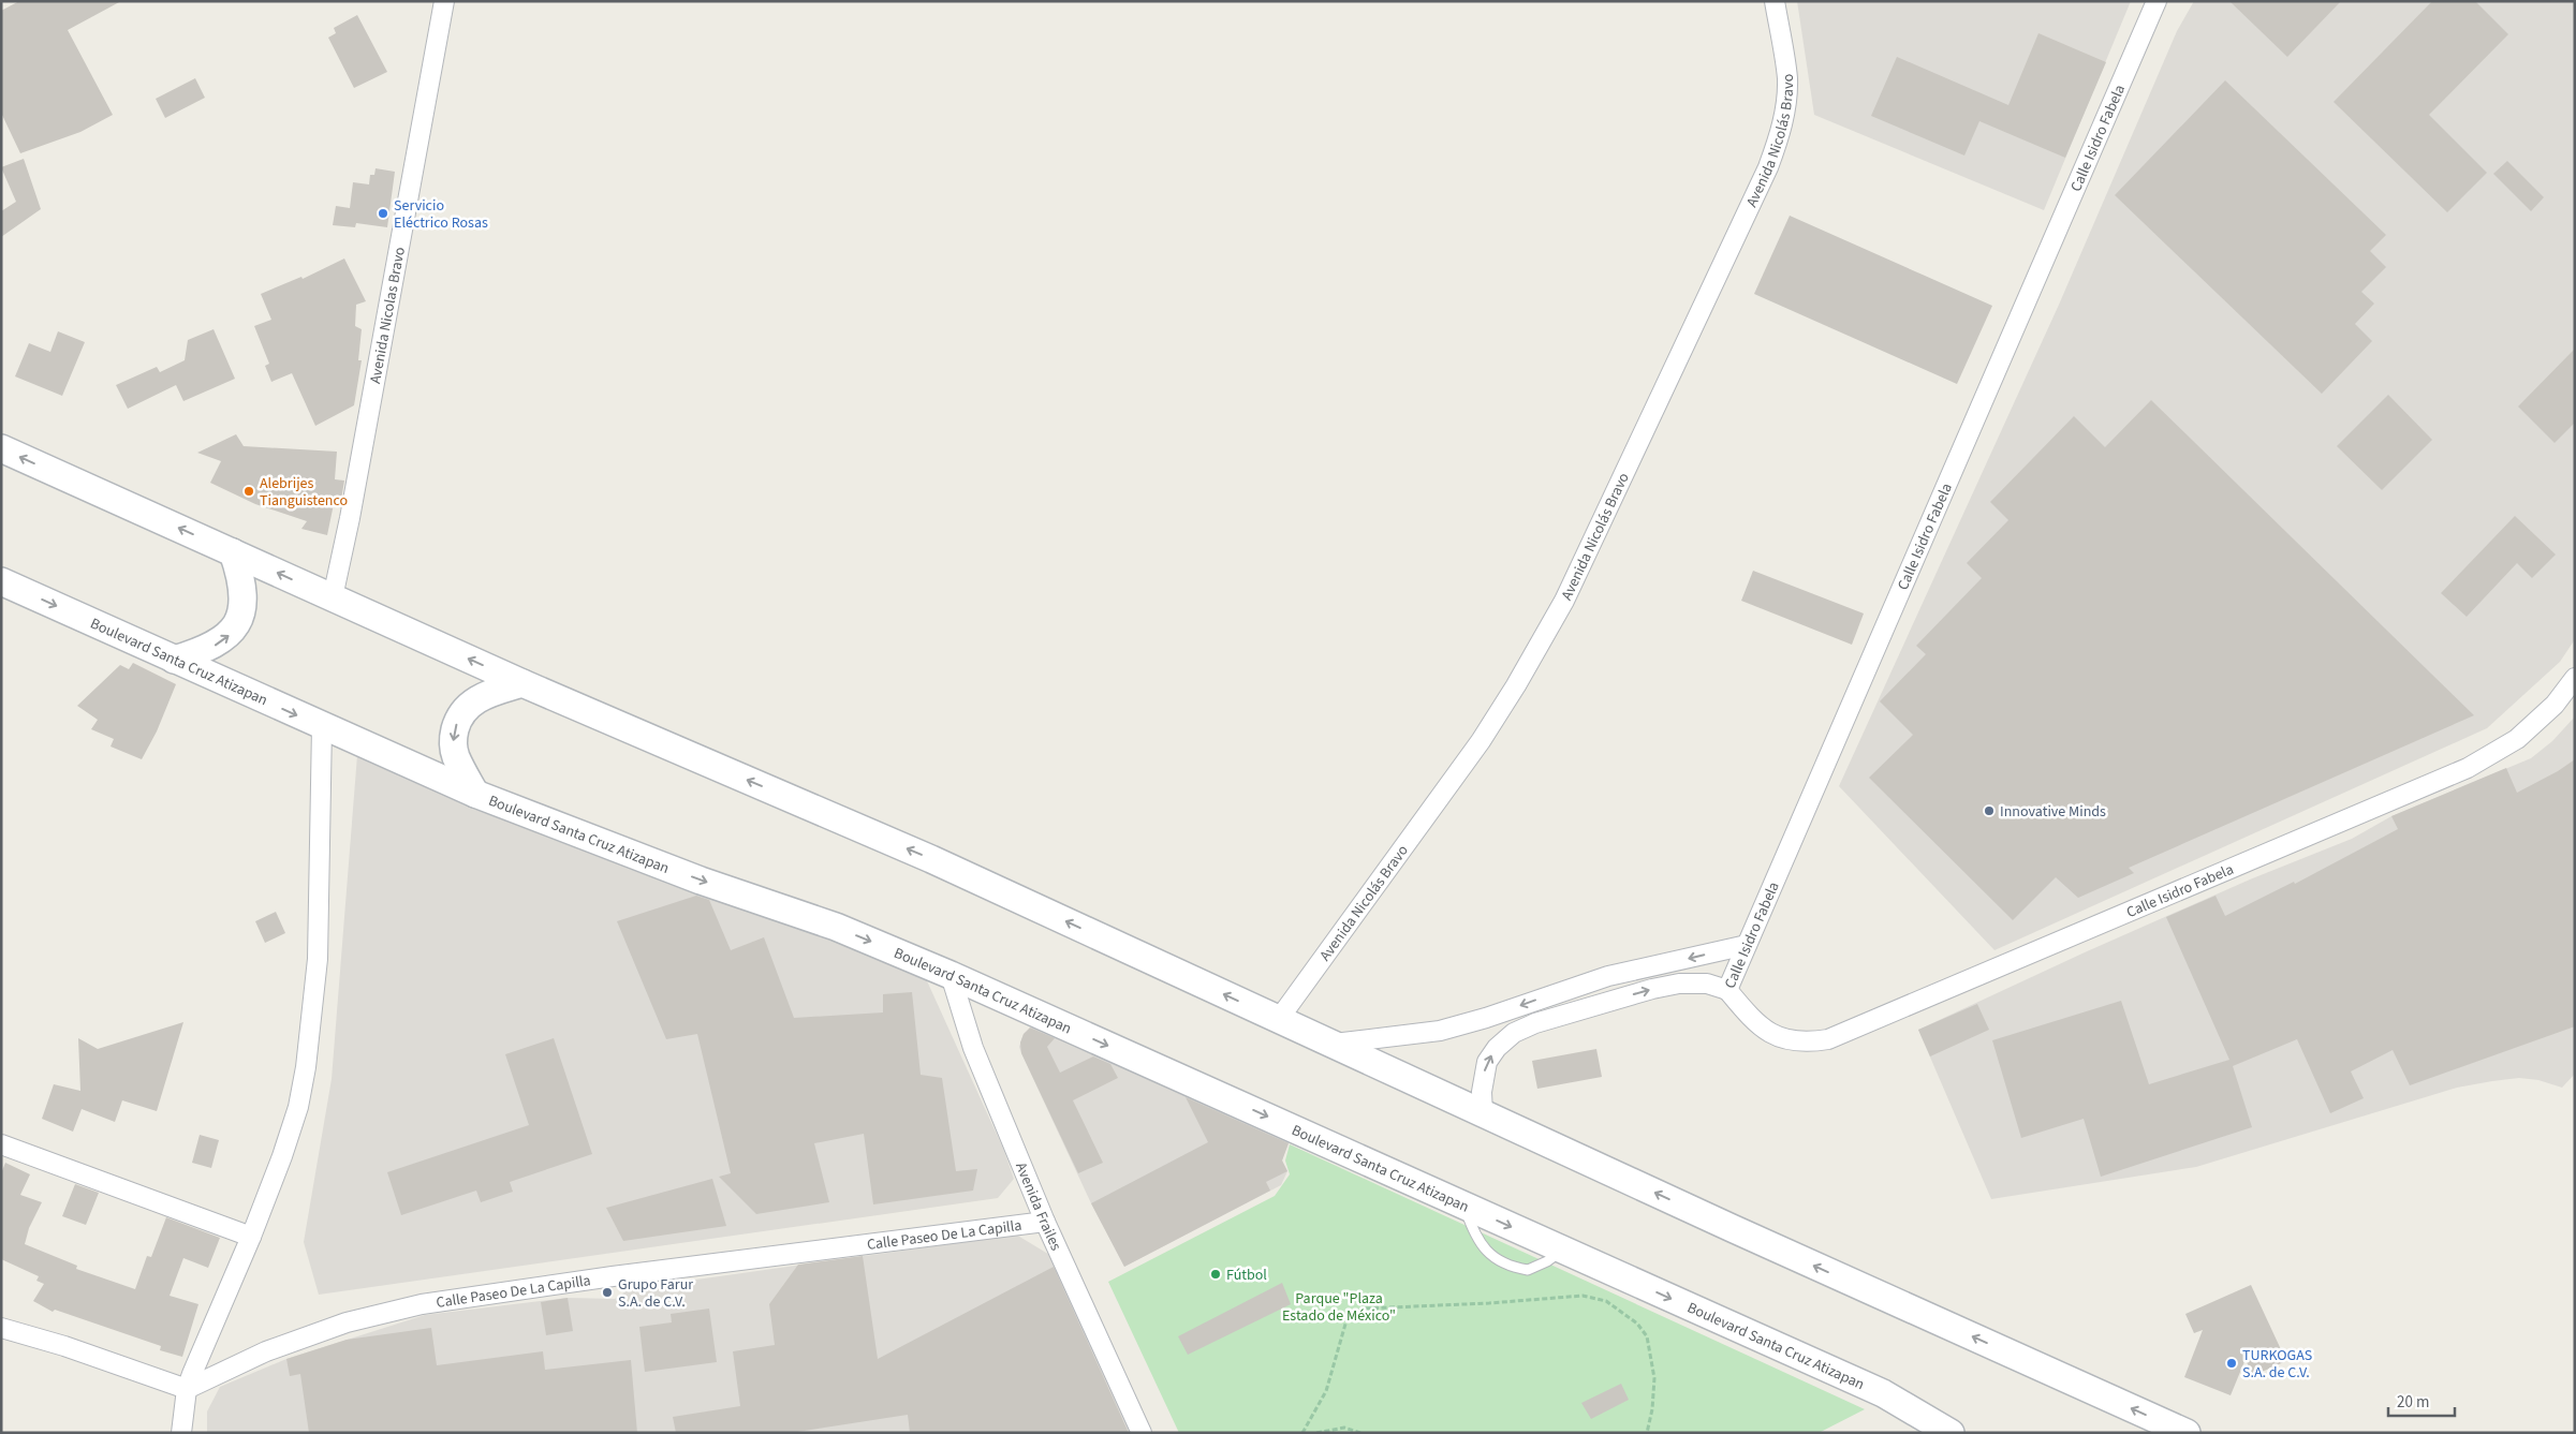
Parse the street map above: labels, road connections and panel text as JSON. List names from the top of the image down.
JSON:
{
  "streets": {
    "main road": ["Boulevard Santa Cruz Atizapan"],
    "street": [
      "Calle Isidro Fabela",
      "Avenida Nicolás Bravo",
      "Avenida Nicolas Bravo",
      "Avenida Frailes",
      "Calle Paseo De La Capilla"
    ]
  },
  "crossings": [
    ["Boulevard Santa Cruz Atizapan", "Avenida Frailes"],
    ["Avenida Frailes", "Calle Paseo De La Capilla"]
  ],
  "parks": ["Parque \"Plaza Estado de México\""],
  "places": [
    "Servicio Eléctrico Rosas",
    "Alebrijes Tianguistenco",
    "Innovative Minds",
    "Fútbol",
    "Grupo Farur S.A. de C.V.",
    "TURKOGAS S.A. de C.V."
  ],
  "scale_bar": "20 m"
}
